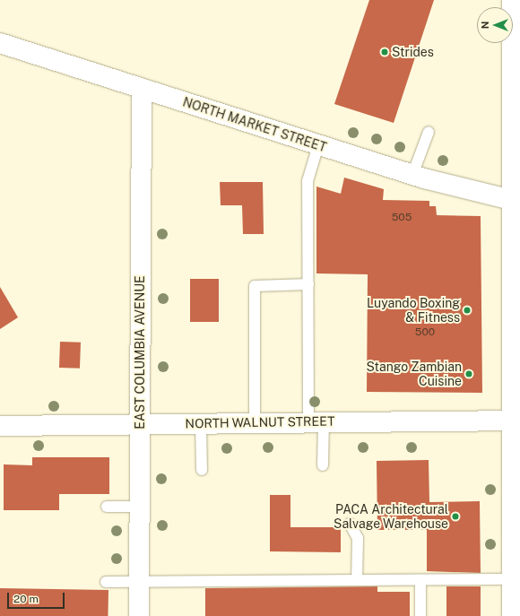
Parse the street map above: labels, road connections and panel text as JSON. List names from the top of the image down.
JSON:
{
  "streets": {
    "street": ["NORTH MARKET STREET", "EAST COLUMBIA AVENUE", "NORTH WALNUT STREET"]
  },
  "crossings": [
    ["NORTH MARKET STREET", "EAST COLUMBIA AVENUE"],
    ["EAST COLUMBIA AVENUE", "NORTH WALNUT STREET"]
  ],
  "places": [
    "Strides",
    "Luyando Boxing & Fitness",
    "Stango Zambian Cuisine",
    "PACA Architectural Salvage Warehouse"
  ],
  "house_numbers": ["505", "500"],
  "scale_bar": "20 m",
  "north": "left"
}
